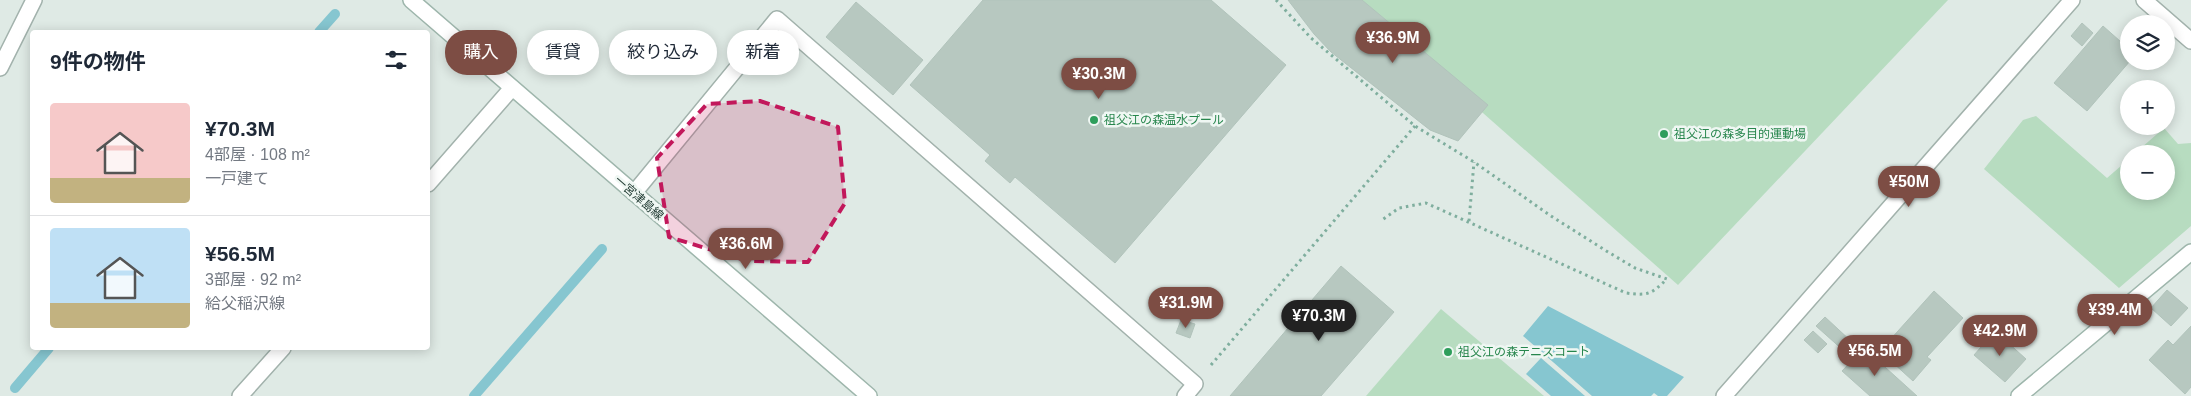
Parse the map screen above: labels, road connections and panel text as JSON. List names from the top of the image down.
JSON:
{
  "streets": {
    "street": ["一宮津島線"]
  },
  "places": ["祖父江の森温水プール", "祖父江の森多目的運動場", "祖父江の森テニスコート"],
  "page": {
    "map_buttons": ["+", "−"],
    "price": [
      "¥36.9M",
      "¥30.3M",
      "¥50M",
      "¥36.6M",
      "¥31.9M",
      "¥39.4M",
      "¥70.3M",
      "¥42.9M",
      "¥56.5M"
    ],
    "chip": [
      "購入",
      "賃貸",
      "絞り込み",
      "新着"
    ],
    "heading": "9件の物件",
    "list": [
      {
        "name": "¥70.3M",
        "note": "4部屋 · 108 m² · 一戸建て"
      },
      {
        "name": "¥56.5M",
        "note": "3部屋 · 92 m² · 給父稲沢線"
      }
    ]
  }
}
